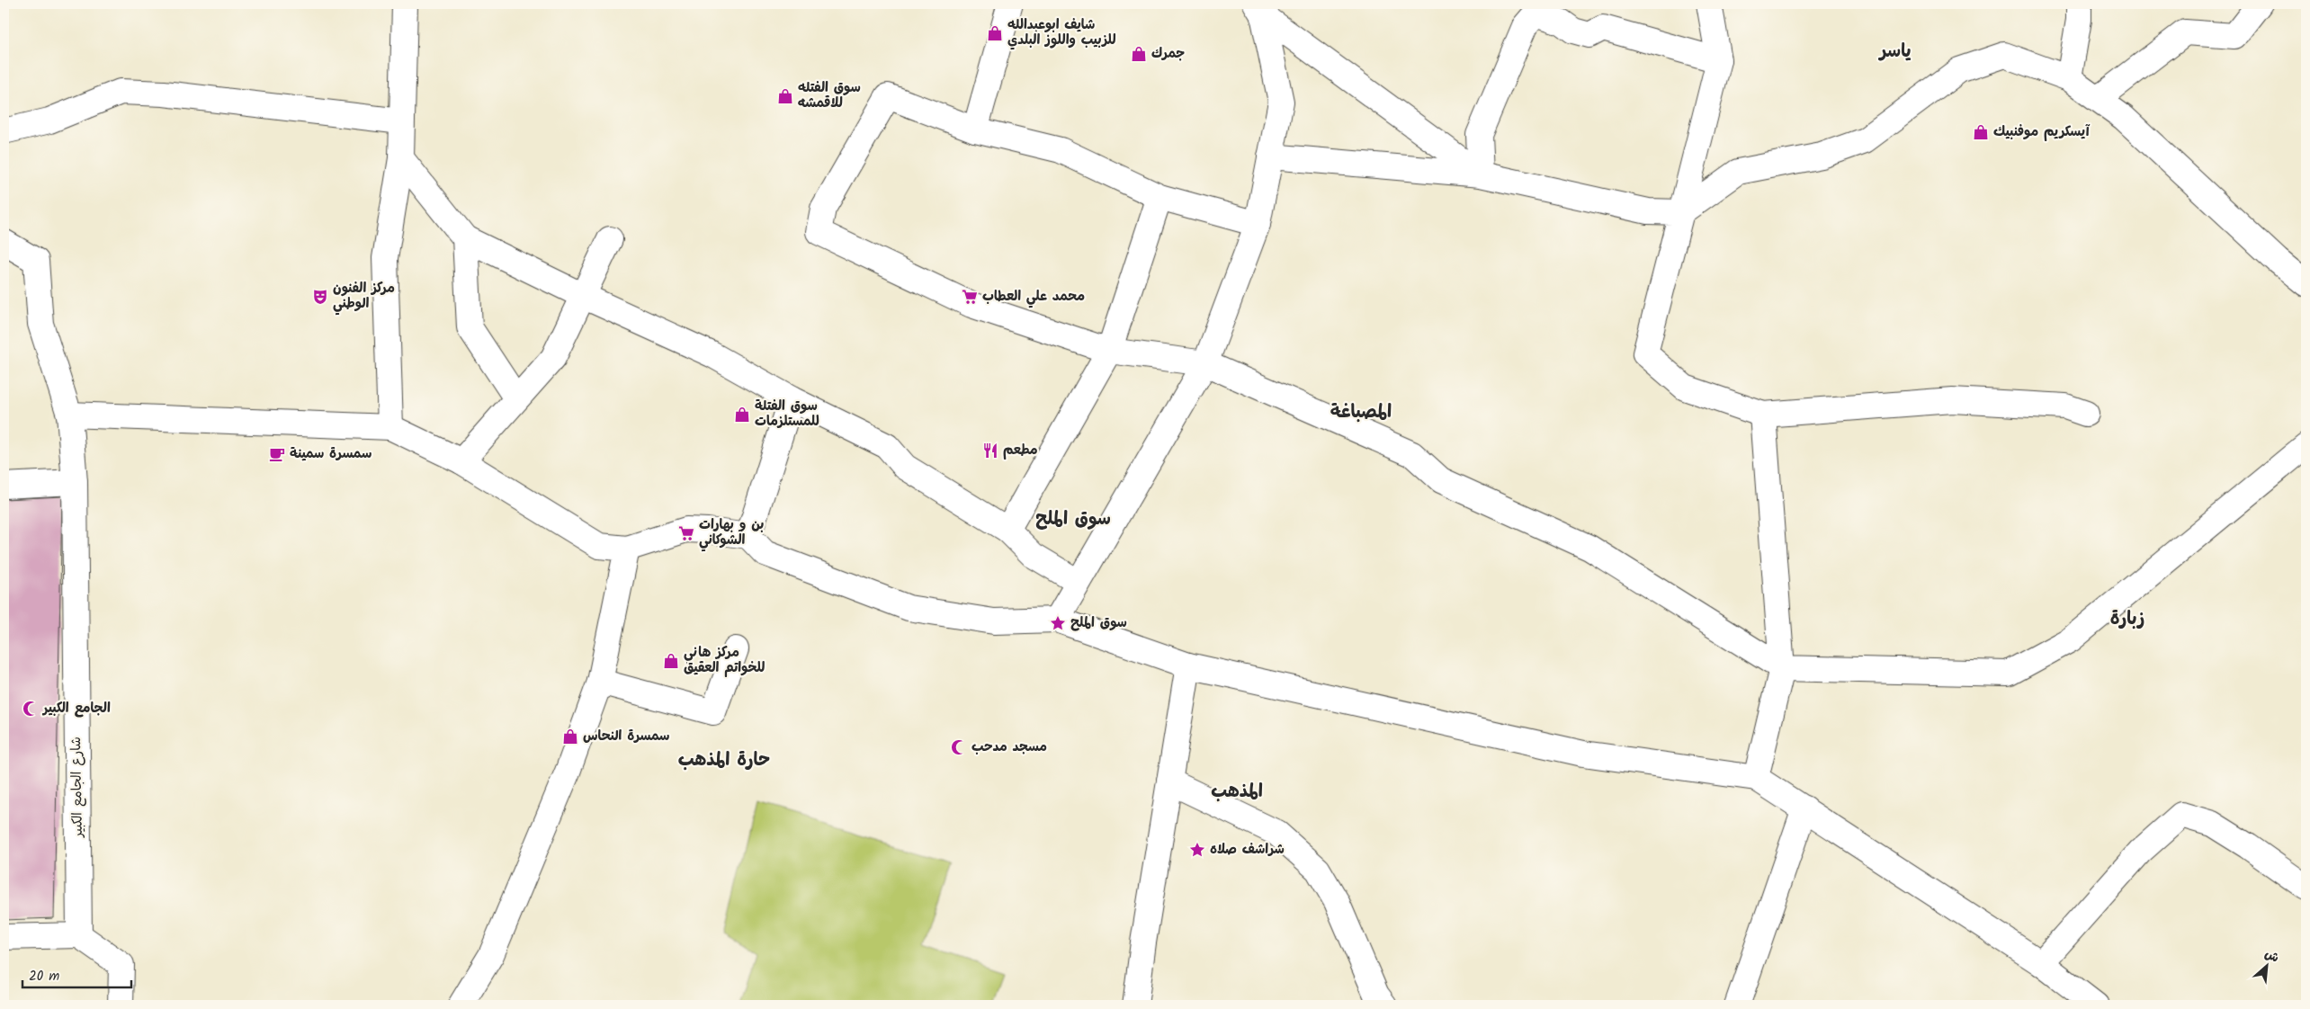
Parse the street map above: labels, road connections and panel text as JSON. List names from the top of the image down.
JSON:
{
  "streets": {
    "street": ["شارع الجامع الكبير"]
  },
  "districts": [
    "ياسر",
    "المصباغة",
    "سوق الملح",
    "زبارة",
    "حارة المذهب",
    "المذهب"
  ],
  "places": {
    "shop": [
      "شايف ابوعبدالله للزبيب واللوز البلدي",
      "جمرك",
      "سوق الفتله للاقمشه",
      "آيسكريم موفنبيك",
      "سوق الفتلة للمستلزمات",
      "مركز هاني للخواتم العقيق",
      "سمسرة النحاس"
    ],
    "theatre": ["مركز الفنون الوطني"],
    "supermarket": ["محمد علي العطاب", "بن و بهارات الشوكاني"],
    "restaurant": ["مطعم"],
    "cafe": ["سمسرة سمينة"],
    "place": ["سوق الملح", "شراشف صلاه"],
    "mosque": ["الجامع الكبير", "مسجد مدحب"]
  },
  "scale_bar": "20 m",
  "north": "top right"
}
